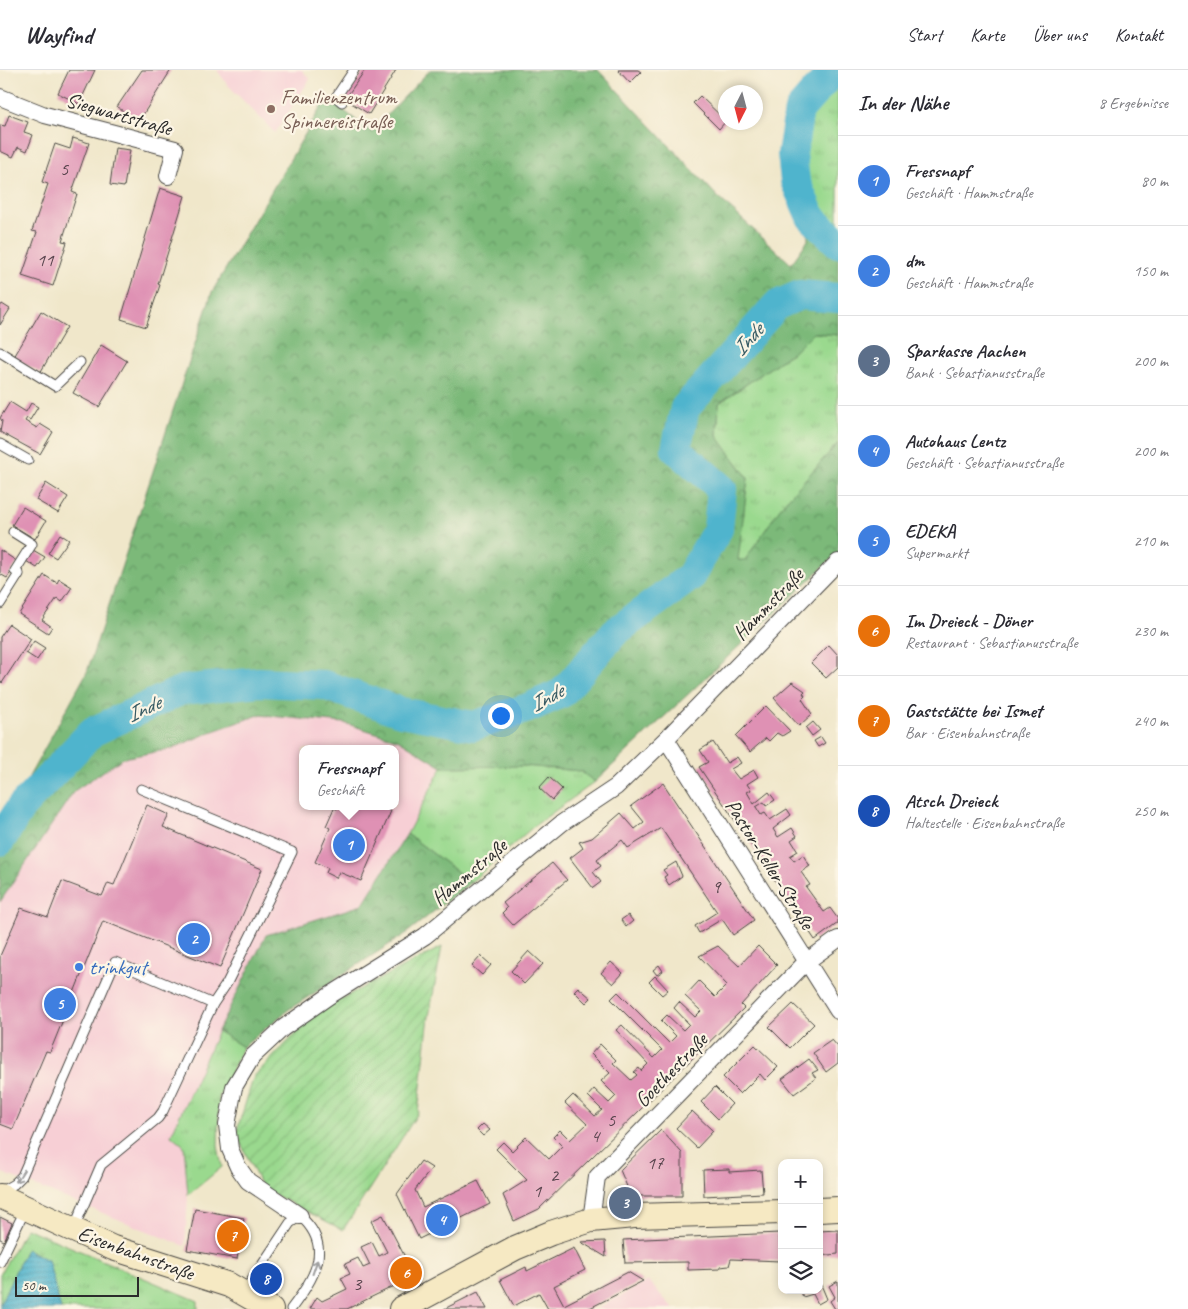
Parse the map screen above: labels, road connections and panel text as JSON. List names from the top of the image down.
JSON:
{
  "streets": {
    "main road": ["Eisenbahnstraße"],
    "street": [
      "Siegwartstraße",
      "Hammstraße",
      "Pastor-Keller-Straße",
      "Goethestraße"
    ]
  },
  "crossings": [
    ["Hammstraße", "Pastor-Keller-Straße"],
    ["Pastor-Keller-Straße", "Goethestraße"]
  ],
  "water": ["Inde"],
  "places": ["Familienzentrum Spinnereistraße", "trinkgut"],
  "house_numbers": [
    "5",
    "11",
    "9",
    "5",
    "4",
    "17",
    "2",
    "1",
    "3"
  ],
  "scale_bar": "50 m",
  "north": "bottom",
  "page": {
    "header": "Wayfind",
    "nav": [
      "Start",
      "Karte",
      "Über uns",
      "Kontakt"
    ],
    "heading": ["In der Nähe", "8 Ergebnisse"],
    "list": [
      {
        "mark": "1",
        "name": "Fressnapf",
        "note": "Geschäft · Hammstraße",
        "value": "80 m"
      },
      {
        "mark": "2",
        "name": "dm",
        "note": "Geschäft · Hammstraße",
        "value": "150 m"
      },
      {
        "mark": "3",
        "name": "Sparkasse Aachen",
        "note": "Bank · Sebastianusstraße",
        "value": "200 m"
      },
      {
        "mark": "4",
        "name": "Autohaus Lentz",
        "note": "Geschäft · Sebastianusstraße",
        "value": "200 m"
      },
      {
        "mark": "5",
        "name": "EDEKA",
        "note": "Supermarkt",
        "value": "210 m"
      },
      {
        "mark": "6",
        "name": "Im Dreieck - Döner",
        "note": "Restaurant · Sebastianusstraße",
        "value": "230 m"
      },
      {
        "mark": "7",
        "name": "Gaststätte bei Ismet",
        "note": "Bar · Eisenbahnstraße",
        "value": "240 m"
      },
      {
        "mark": "8",
        "name": "Atsch Dreieck",
        "note": "Haltestelle · Eisenbahnstraße",
        "value": "250 m"
      }
    ],
    "popup": ["Fressnapf", "Geschäft"],
    "pins": [
      "1",
      "2",
      "5",
      "3",
      "4",
      "7",
      "6",
      "8"
    ],
    "map_buttons": ["+", "−"],
    "scale": "50 m"
  }
}
